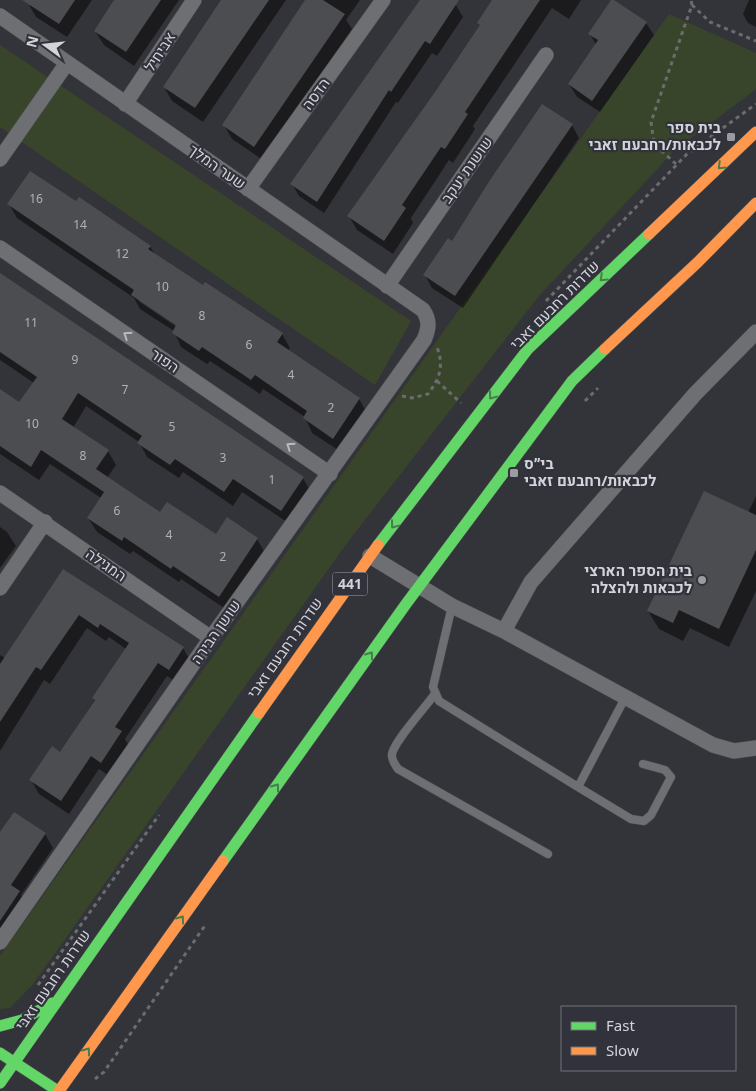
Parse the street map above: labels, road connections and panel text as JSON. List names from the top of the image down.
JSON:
{
  "streets": {
    "main road": ["שדרות רחבעם זאבי", "441"],
    "street": [
      "אביחיל",
      "הדסה",
      "שער המלך",
      "שושנת יעקב",
      "הפור",
      "המגילה",
      "שושן הבירה"
    ]
  },
  "crossings": [
    ["אביחיל", "שער המלך"],
    ["הדסה", "שער המלך"],
    ["שער המלך", "שושנת יעקב"],
    ["שער המלך", "שושן הבירה"],
    ["הפור", "שושן הבירה"],
    ["המגילה", "שושן הבירה"]
  ],
  "one_way": ["הפור"],
  "places": {
    "transit": ["בית ספר לכבאות/רחבעם זאבי", "בי״ס לכבאות/רחבעם זאבי"],
    "other": ["בית הספר הארצי לכבאות ולהצלה"]
  },
  "house_numbers": [
    "16",
    "14",
    "12",
    "10",
    "8",
    "11",
    "6",
    "9",
    "4",
    "7",
    "2",
    "10",
    "5",
    "8",
    "3",
    "1",
    "6",
    "4",
    "2"
  ],
  "legend": ["Fast", "Slow"],
  "north": "left"
}
